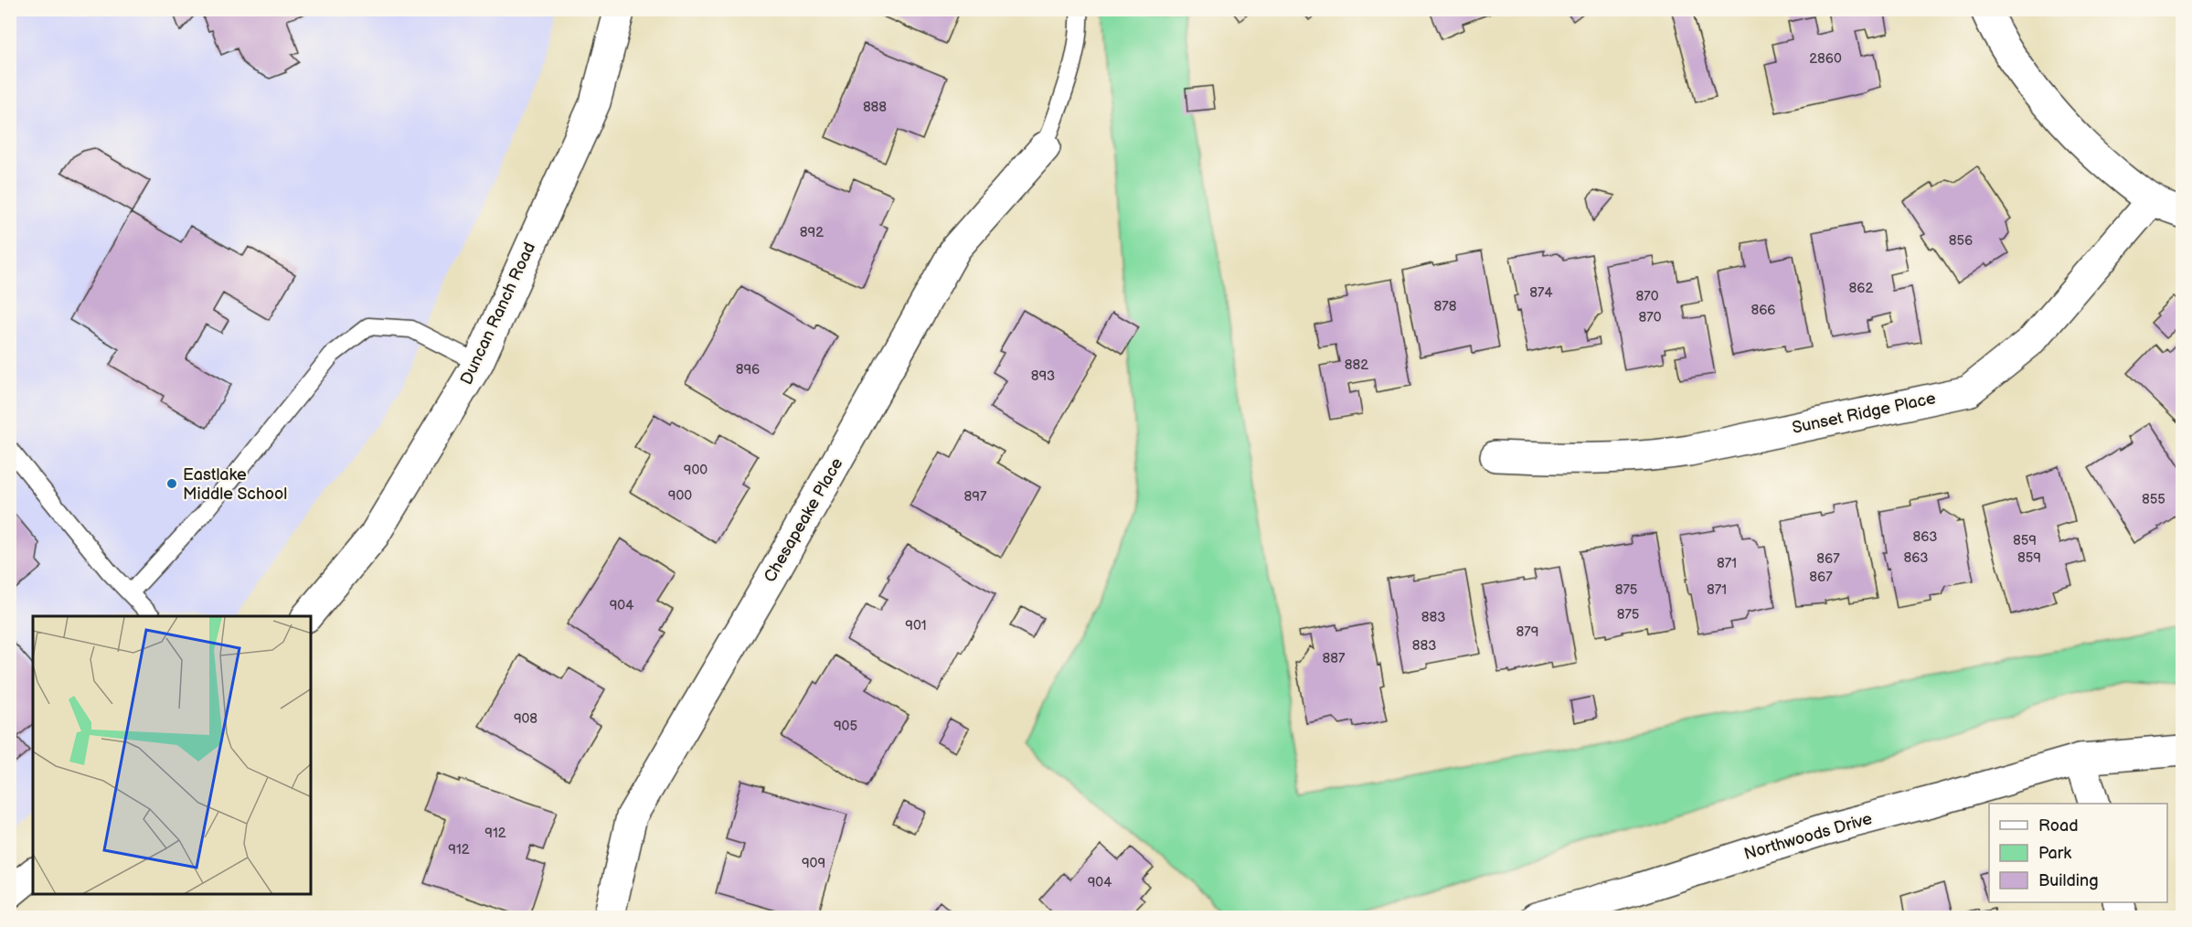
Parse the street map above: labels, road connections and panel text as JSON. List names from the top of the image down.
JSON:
{
  "streets": {
    "street": [
      "Duncan Ranch Road",
      "Sunset Ridge Place",
      "Chesapeake Place",
      "Northwoods Drive"
    ]
  },
  "places": ["Eastlake Middle School"],
  "house_numbers": [
    "2860",
    "888",
    "892",
    "856",
    "862",
    "874",
    "870",
    "878",
    "866",
    "870",
    "882",
    "896",
    "893",
    "900",
    "900",
    "897",
    "855",
    "863",
    "859",
    "863",
    "859",
    "867",
    "871",
    "867",
    "875",
    "871",
    "904",
    "875",
    "883",
    "901",
    "879",
    "883",
    "887",
    "908",
    "905",
    "912",
    "912",
    "909",
    "904"
  ],
  "legend": ["Road", "Park", "Building"]
}
